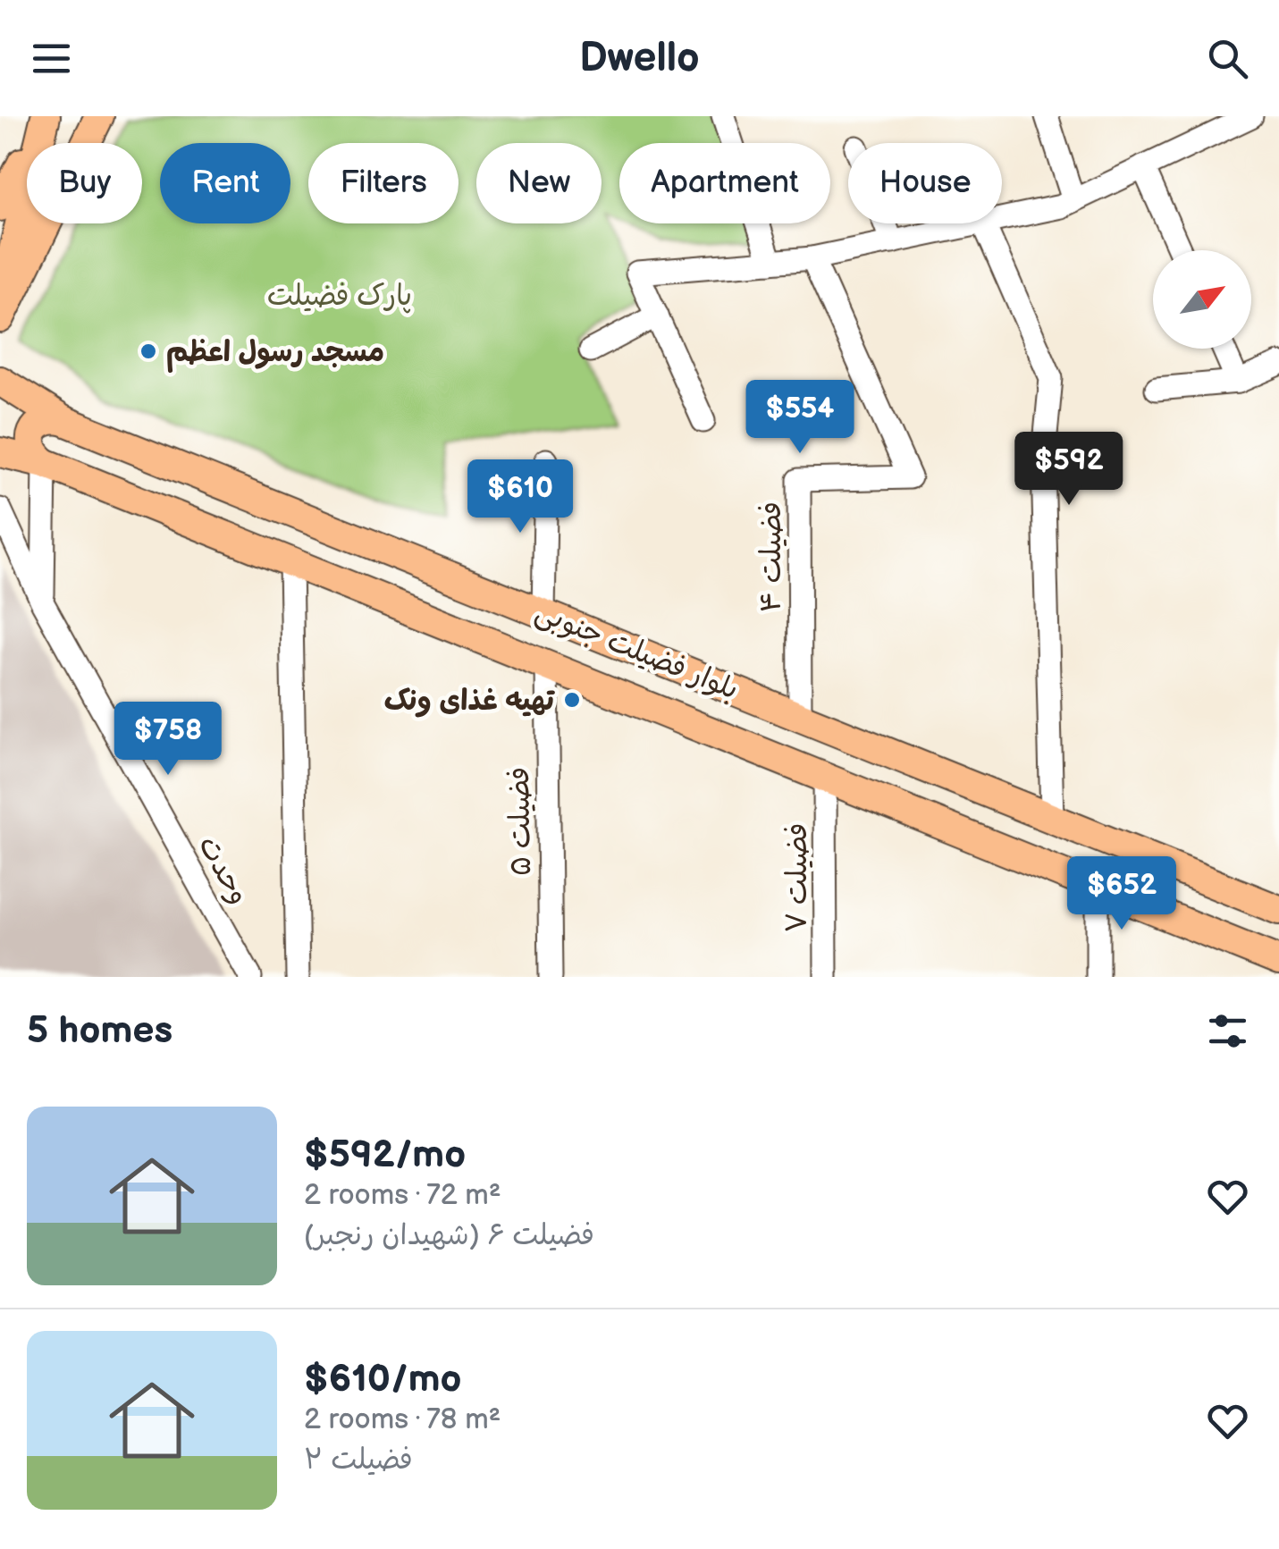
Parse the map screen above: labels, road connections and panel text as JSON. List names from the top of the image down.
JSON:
{
  "streets": {
    "main road": ["بلوار فضیلت جنوبی"],
    "street": [
      "فضیلت ۴",
      "فضیلت ۵",
      "وحدت",
      "فضیلت ۷"
    ]
  },
  "crossings": [
    ["فضیلت ۴", "بلوار فضیلت جنوبی"],
    ["بلوار فضیلت جنوبی", "فضیلت ۵"],
    ["بلوار فضیلت جنوبی", "فضیلت ۷"]
  ],
  "parks": ["پارک فضیلت"],
  "places": ["مسجد رسول اعظم", "تهیه غذای ونک"],
  "north": "top right",
  "page": {
    "header": "Dwello",
    "chip": [
      "Buy",
      "Rent",
      "Filters",
      "New",
      "Apartment",
      "House"
    ],
    "price": [
      "$554",
      "$592",
      "$610",
      "$758",
      "$652"
    ],
    "heading": "5 homes",
    "list": [
      {
        "name": "$592/mo",
        "note": "2 rooms · 72 m² · فضیلت ۶ (شهیدان رنجبر)"
      },
      {
        "name": "$610/mo",
        "note": "2 rooms · 78 m² · فضیلت ۲"
      }
    ]
  }
}
